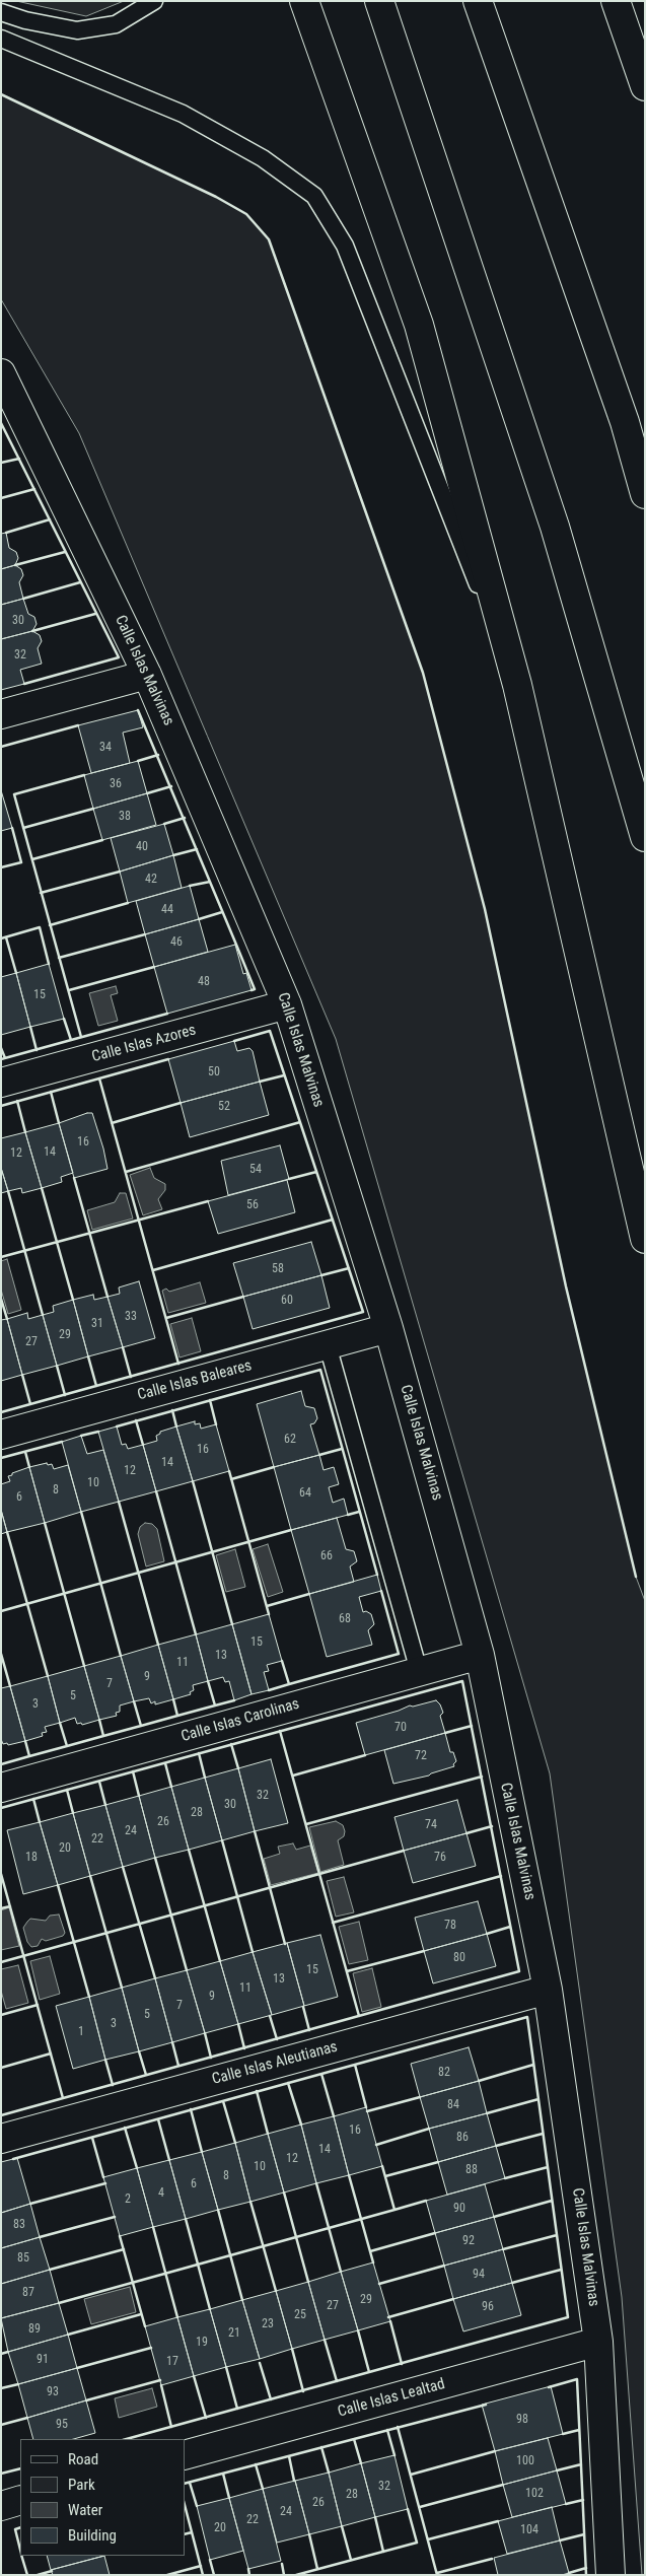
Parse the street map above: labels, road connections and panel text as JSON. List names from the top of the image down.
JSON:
{
  "streets": {
    "main road": [
      "Calle Islas Malvinas",
      "Calle Islas Azores",
      "Calle Islas Baleares",
      "Calle Islas Carolinas",
      "Calle Islas Aleutianas",
      "Calle Islas Lealtad"
    ]
  },
  "crossings": [
    ["Calle Islas Malvinas", "Calle Islas Azores"],
    ["Calle Islas Malvinas", "Calle Islas Baleares"],
    ["Calle Islas Malvinas", "Calle Islas Carolinas"],
    ["Calle Islas Malvinas", "Calle Islas Aleutianas"],
    ["Calle Islas Malvinas", "Calle Islas Lealtad"]
  ],
  "house_numbers": [
    "30",
    "32",
    "34",
    "36",
    "38",
    "40",
    "42",
    "44",
    "46",
    "48",
    "15",
    "50",
    "52",
    "16",
    "14",
    "12",
    "54",
    "56",
    "58",
    "60",
    "33",
    "31",
    "29",
    "27",
    "62",
    "16",
    "14",
    "12",
    "10",
    "8",
    "64",
    "6",
    "66",
    "68",
    "15",
    "13",
    "11",
    "9",
    "7",
    "5",
    "3",
    "70",
    "72",
    "32",
    "30",
    "28",
    "26",
    "74",
    "24",
    "22",
    "20",
    "18",
    "76",
    "78",
    "80",
    "15",
    "13",
    "11",
    "9",
    "7",
    "5",
    "3",
    "1",
    "82",
    "84",
    "16",
    "86",
    "14",
    "12",
    "10",
    "88",
    "8",
    "6",
    "4",
    "2",
    "90",
    "83",
    "92",
    "85",
    "94",
    "87",
    "29",
    "27",
    "96",
    "25",
    "23",
    "89",
    "21",
    "19",
    "91",
    "17",
    "93",
    "98",
    "95",
    "100",
    "32",
    "102",
    "28",
    "26",
    "24",
    "22",
    "20",
    "104"
  ],
  "legend": [
    "Road",
    "Park",
    "Water",
    "Building"
  ]
}
